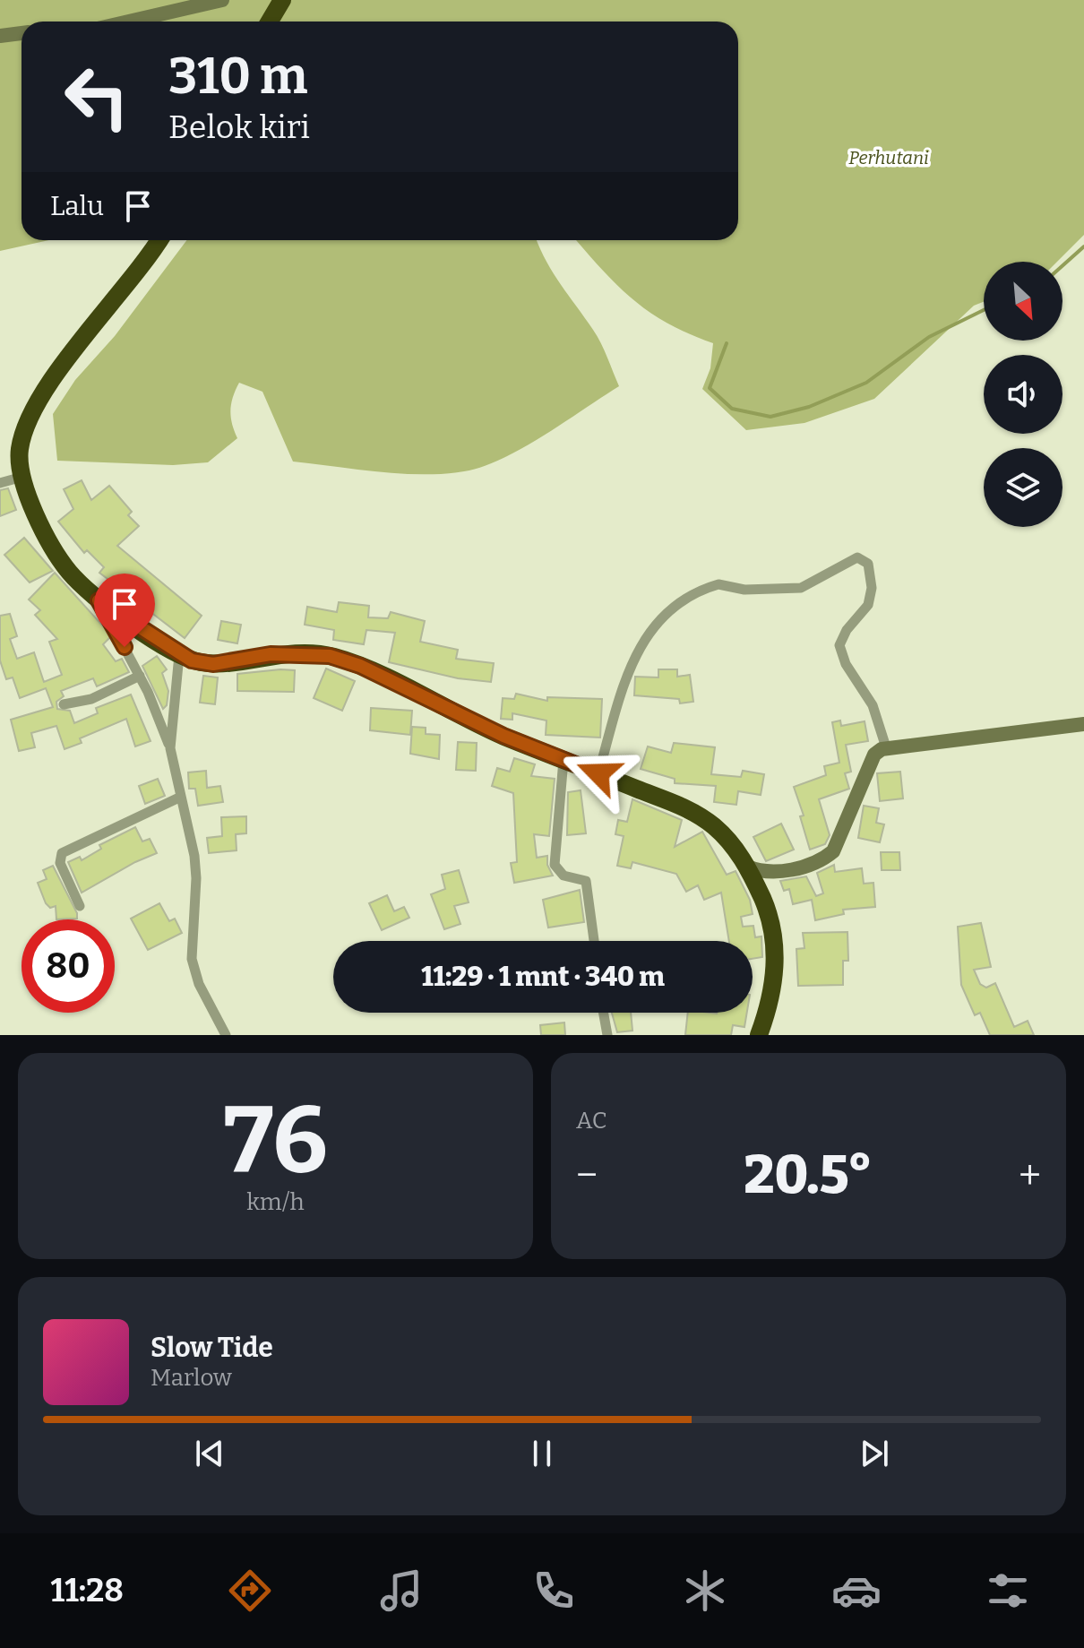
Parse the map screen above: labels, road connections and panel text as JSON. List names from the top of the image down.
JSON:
{
  "parks": ["Perhutani"],
  "north": "bottom right",
  "page": {
    "turn": ["310 m", "Belok kiri"],
    "then": "Lalu",
    "limit": "80",
    "trip": "11:29 · 1 mnt · 340 m",
    "tile": [
      ["76", "km/h"],
      "AC"
    ],
    "heat": ["−", "20.5°", "+"],
    "song": ["Slow Tide", "Marlow"],
    "tabs": "11:28"
  }
}
